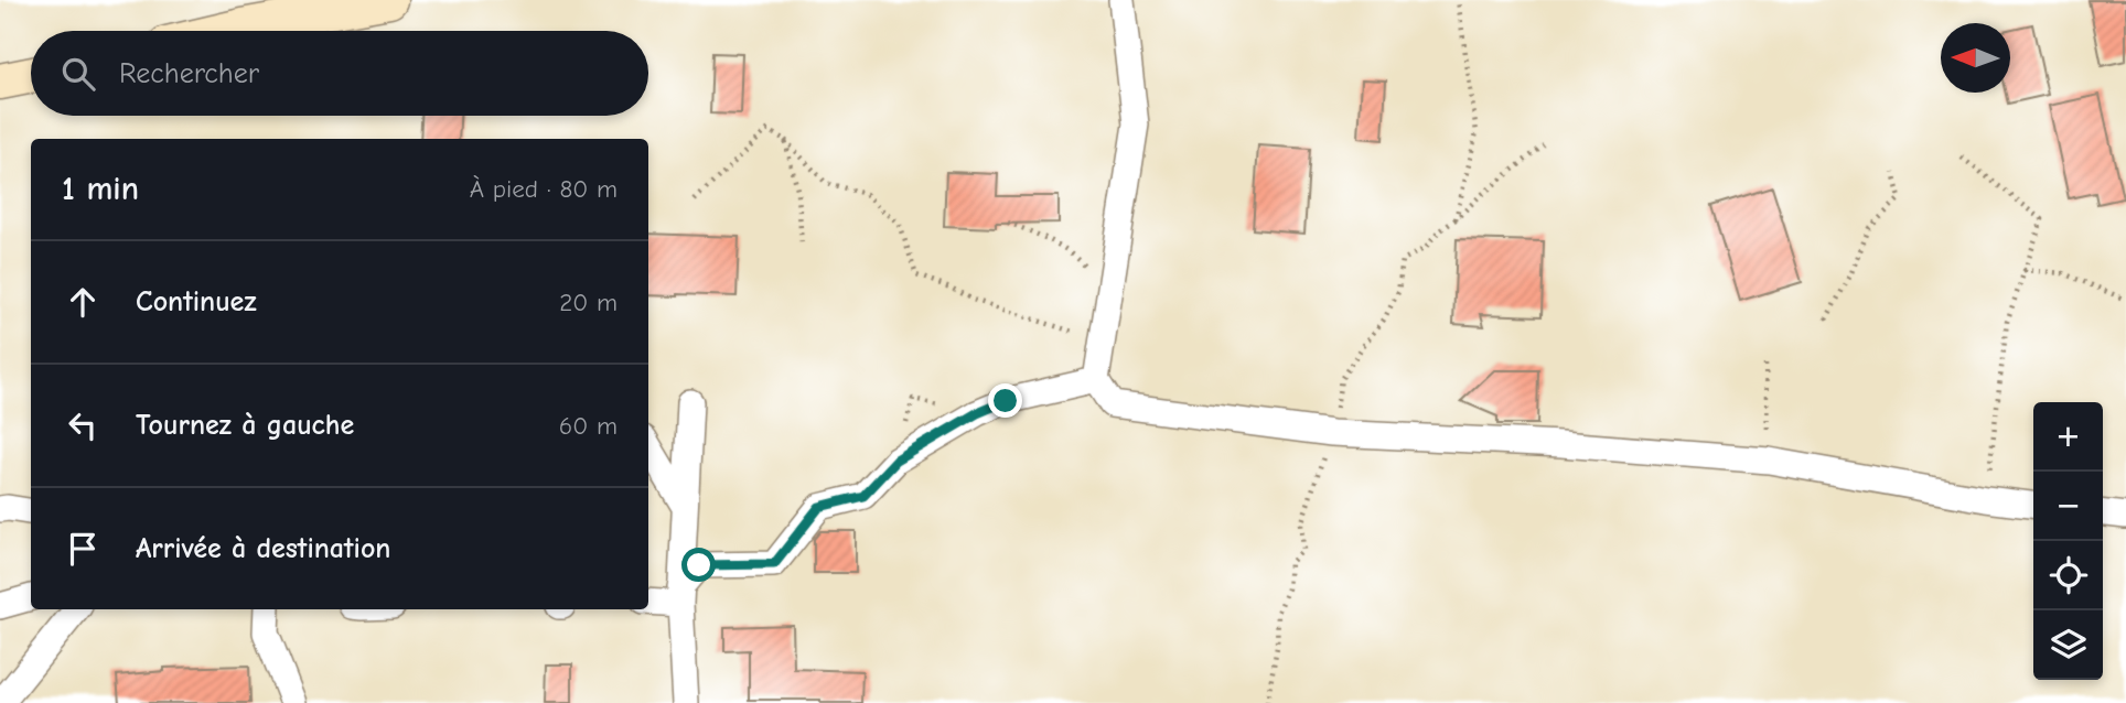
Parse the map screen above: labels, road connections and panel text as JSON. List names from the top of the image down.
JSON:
{
  "north": "left",
  "page": {
    "search": "Rechercher",
    "heading": ["1 min", "À pied · 80 m"],
    "list": [
      ["Continuez", "20 m"],
      ["Tournez à gauche", "60 m"],
      "Arrivée à destination"
    ],
    "map_buttons": ["+", "−"]
  }
}
